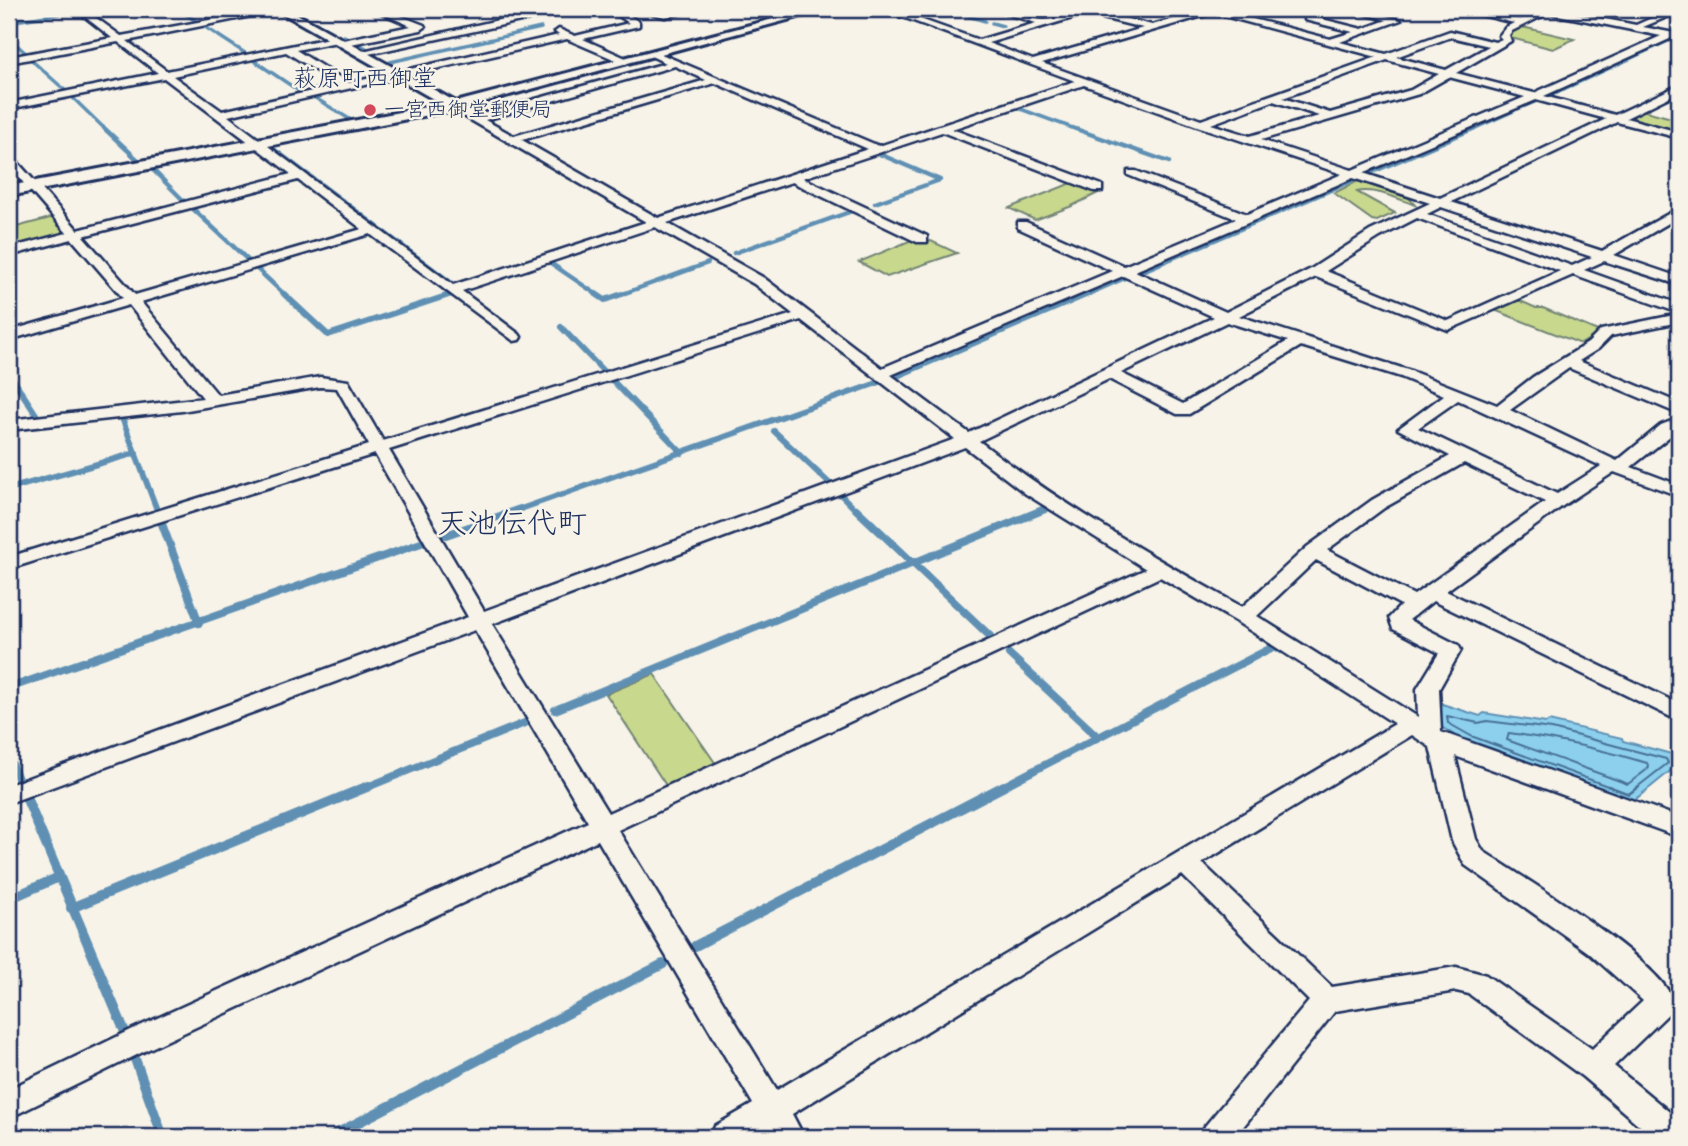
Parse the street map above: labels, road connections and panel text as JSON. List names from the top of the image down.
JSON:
{
  "districts": ["萩原町西御堂", "天池伝代町"],
  "places": ["一宮西御堂郵便局"]
}
